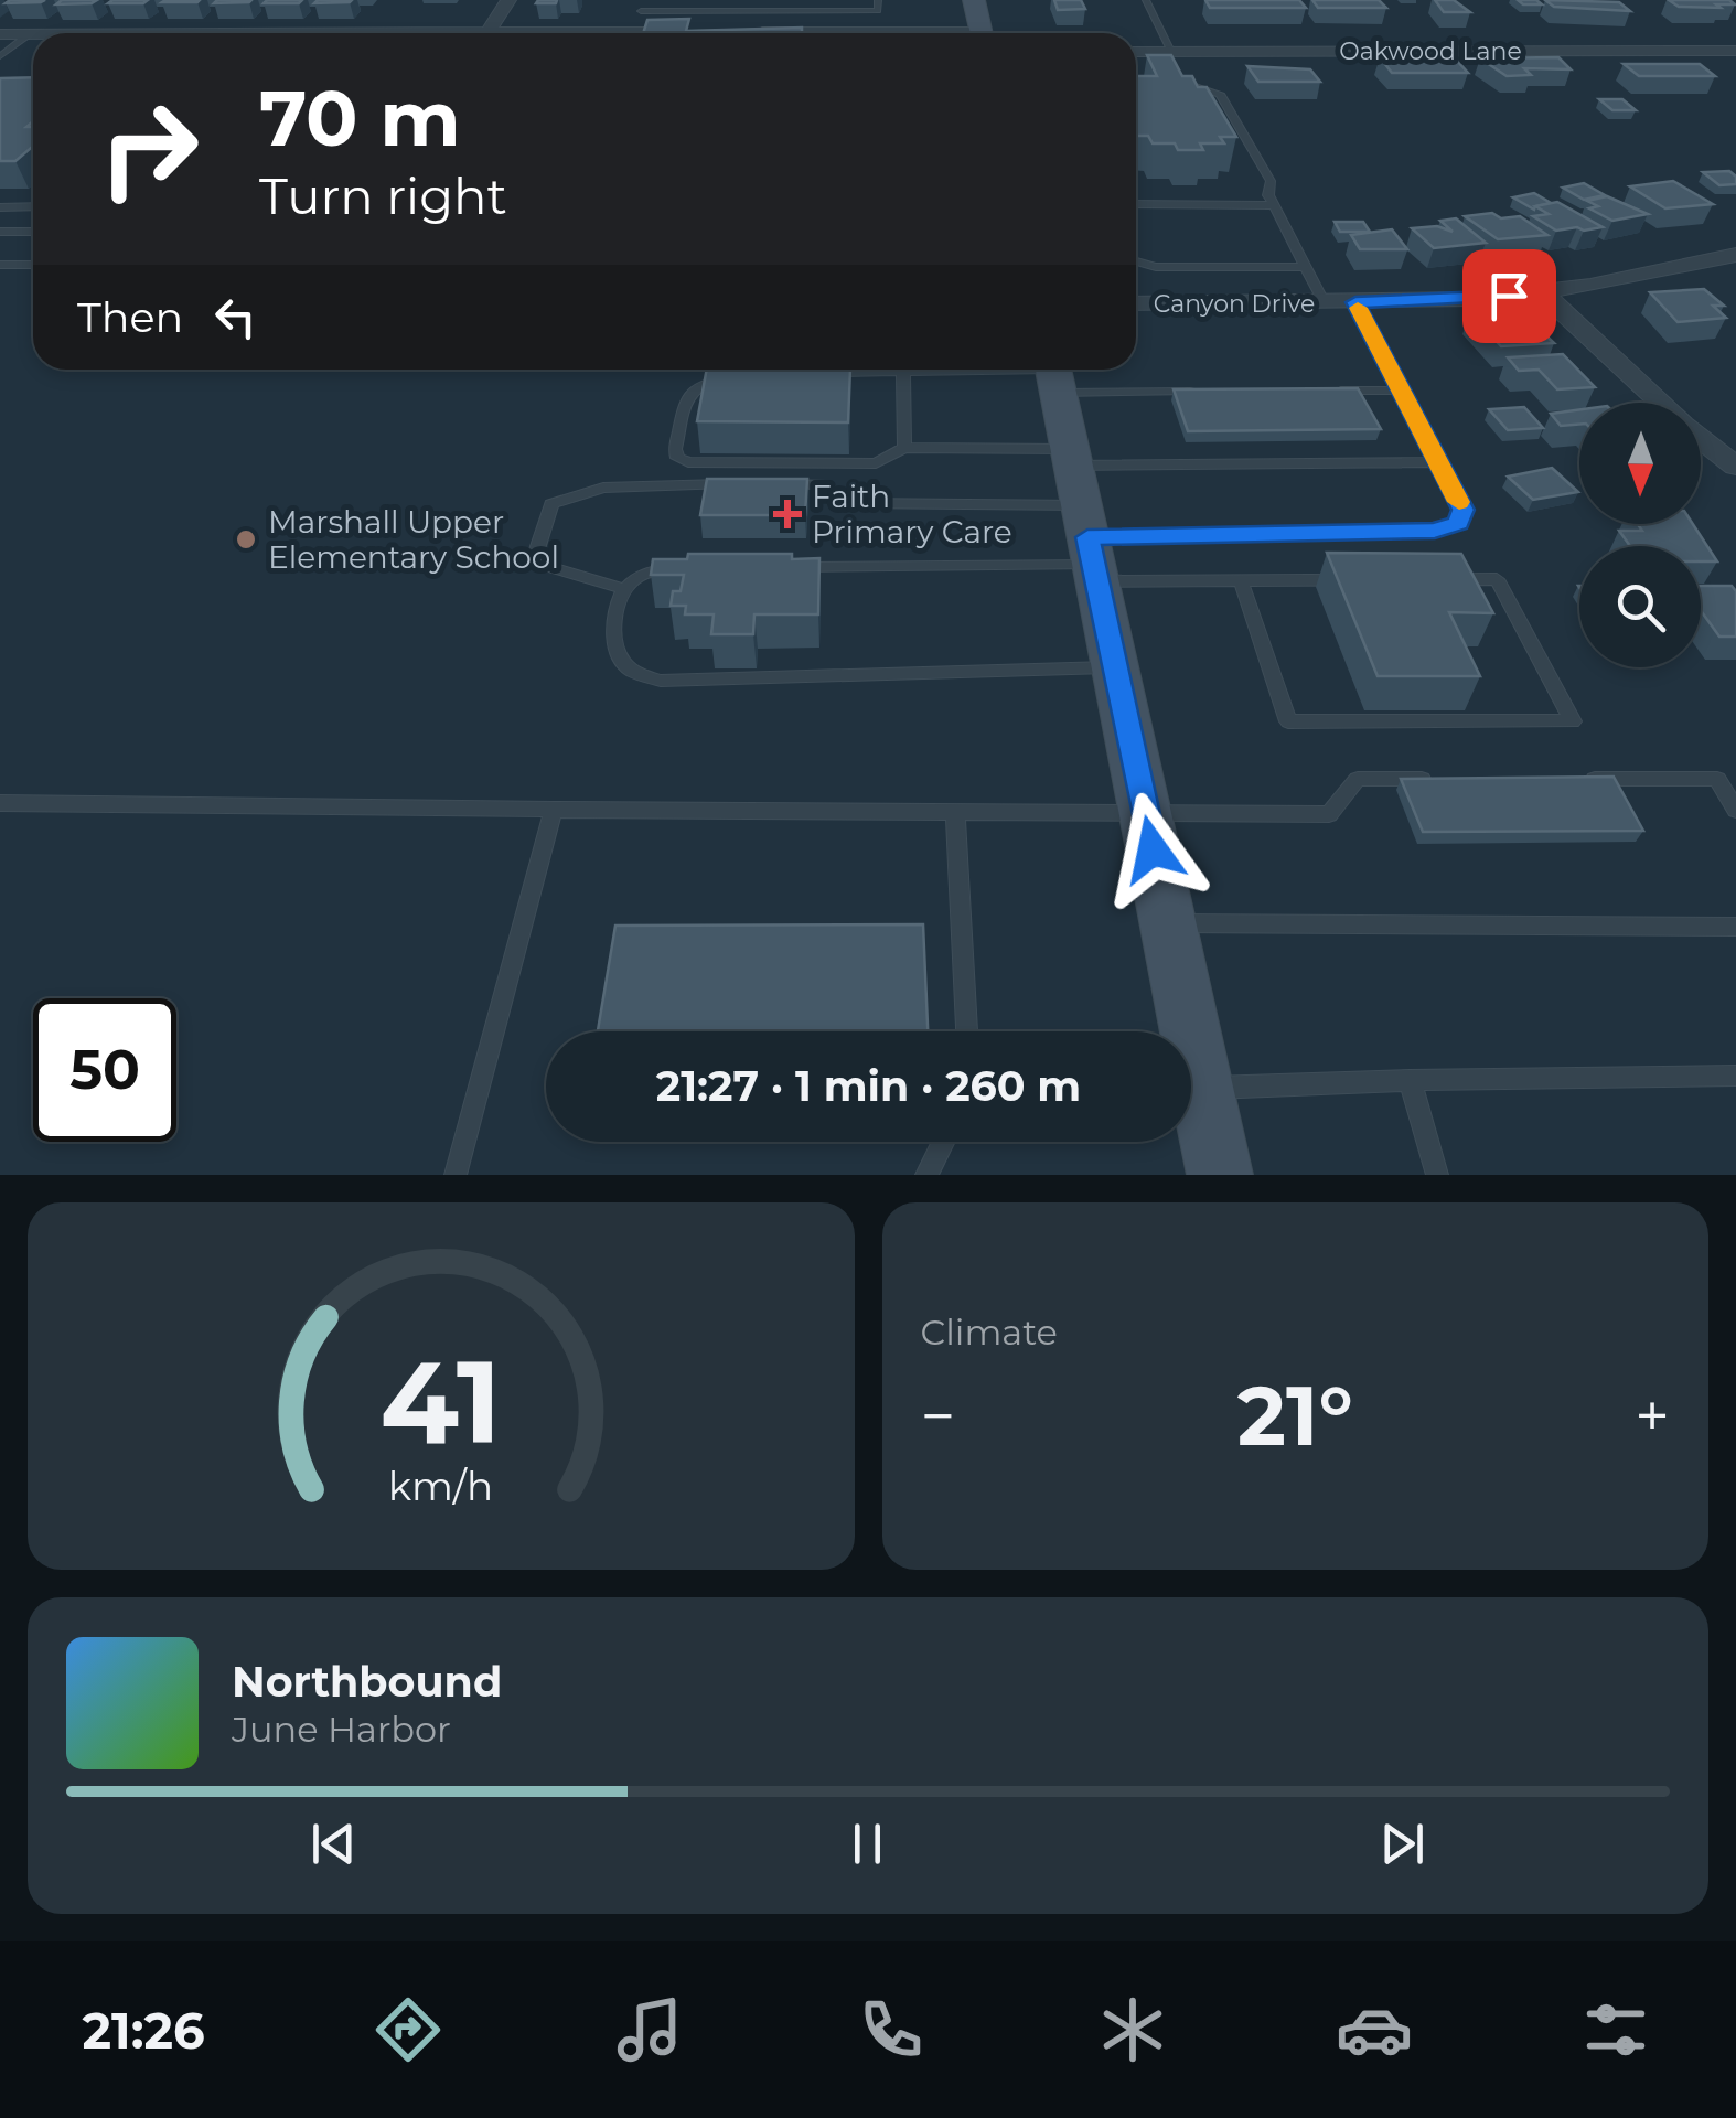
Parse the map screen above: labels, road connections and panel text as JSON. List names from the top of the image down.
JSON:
{
  "streets": {
    "street": ["Oakwood Lane", "Canyon Drive"]
  },
  "places": {
    "health": ["Faith Primary Care"],
    "other": ["Marshall Upper Elementary School"]
  },
  "north": "bottom",
  "page": {
    "turn": ["70 m", "Turn right"],
    "then": "Then",
    "limit": "50",
    "trip": "21:27 · 1 min · 260 m",
    "tile": "Climate",
    "heat": ["−", "21°", "+"],
    "song": ["Northbound", "June Harbor"],
    "tabs": "21:26",
    "gauge": ["41", "km/h"]
  }
}
